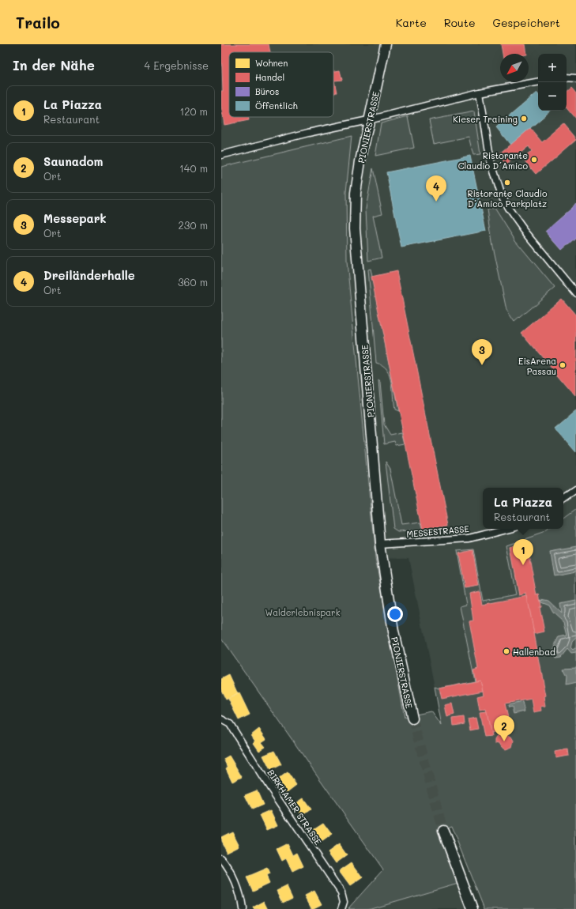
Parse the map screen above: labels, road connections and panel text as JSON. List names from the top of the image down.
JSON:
{
  "streets": {
    "main road": ["PIONIERSTRASSE"],
    "street": ["MESSESTRASSE", "BIRKHAMER STRASSE"]
  },
  "crossings": [
    ["PIONIERSTRASSE", "MESSESTRASSE"]
  ],
  "parks": ["Walderlebnispark"],
  "places": [
    "Kieser Training",
    "Ristorante Claudio D´Amico",
    "Ristorante Claudio D´Amico Parkplatz",
    "EisArena Passau",
    "Hallenbad"
  ],
  "legend": [
    "Wohnen",
    "Handel",
    "Büros",
    "Öffentlich"
  ],
  "north": "bottom left",
  "page": {
    "header": "Trailo",
    "nav": ["Karte", "Route", "Gespeichert"],
    "heading": ["In der Nähe", "4 Ergebnisse"],
    "map_buttons": ["+", "−"],
    "list": [
      {
        "mark": "1",
        "name": "La Piazza",
        "note": "Restaurant",
        "value": "120 m"
      },
      {
        "mark": "2",
        "name": "Saunadom",
        "note": "Ort",
        "value": "140 m"
      },
      {
        "mark": "3",
        "name": "Messepark",
        "note": "Ort",
        "value": "230 m"
      },
      {
        "mark": "4",
        "name": "Dreiländerhalle",
        "note": "Ort",
        "value": "360 m"
      }
    ],
    "pins": [
      "4",
      "3",
      "1",
      "2"
    ],
    "popup": ["La Piazza", "Restaurant"]
  }
}
